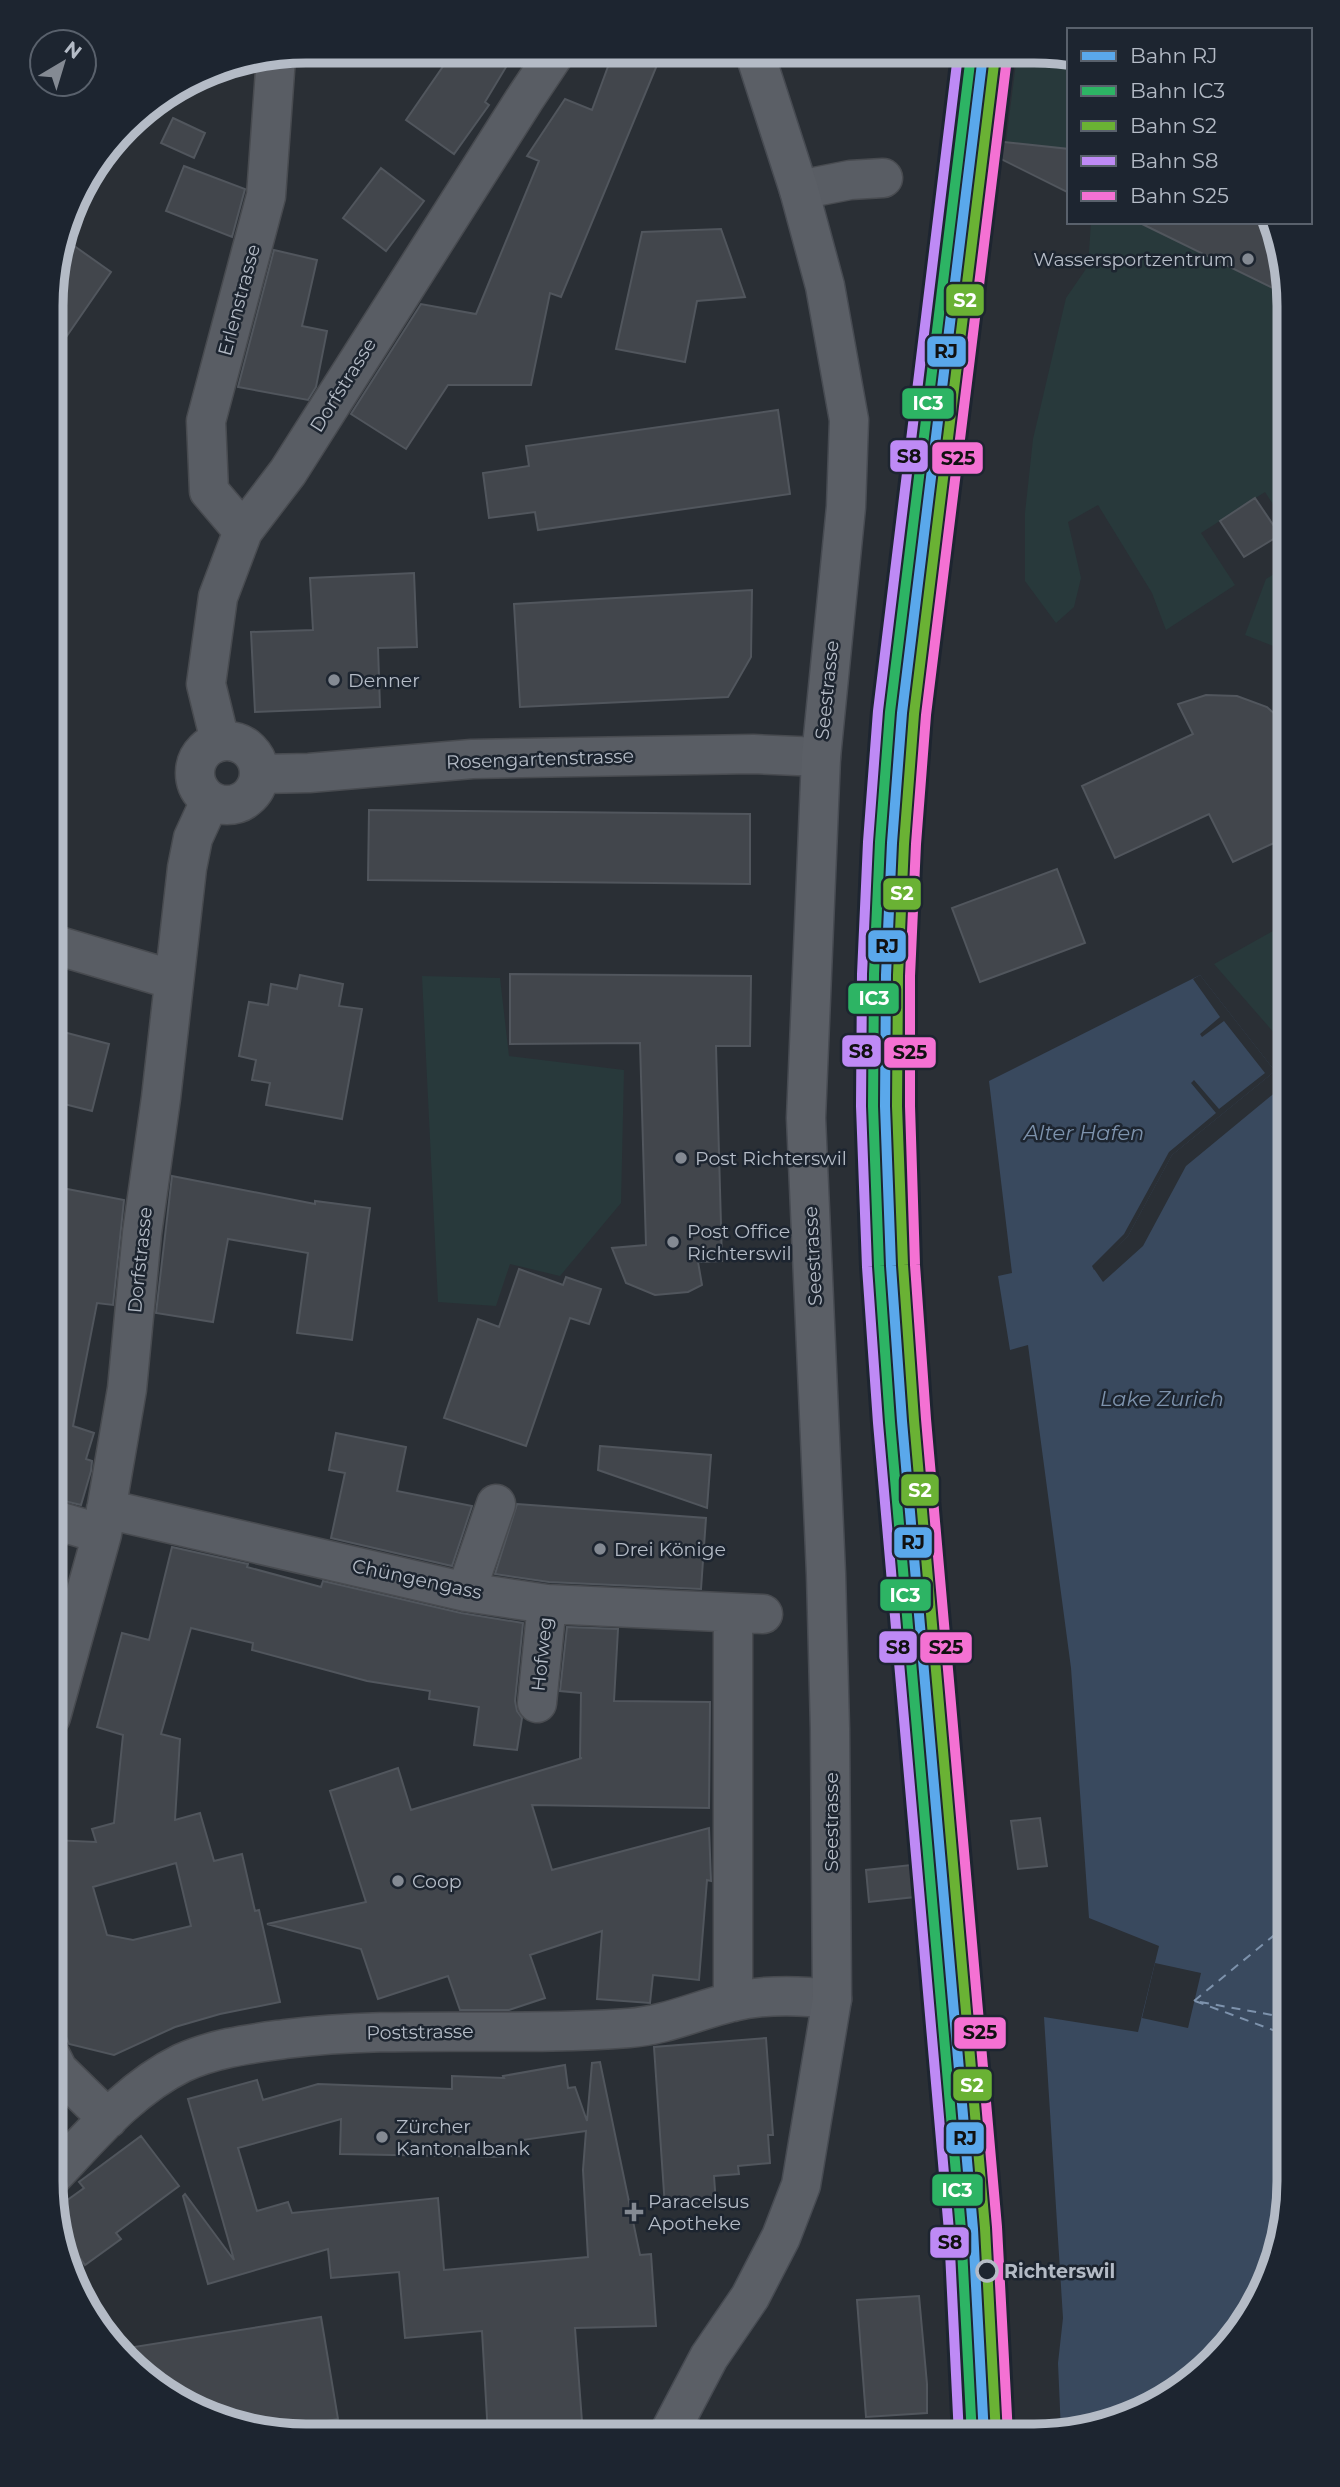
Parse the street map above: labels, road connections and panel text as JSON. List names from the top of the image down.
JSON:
{
  "streets": {
    "main road": ["Seestrasse"],
    "street": [
      "Erlenstrasse",
      "Dorfstrasse",
      "Rosengartenstrasse",
      "Chüngengass",
      "Hofweg",
      "Poststrasse"
    ]
  },
  "crossings": [
    ["Erlenstrasse", "Dorfstrasse"],
    ["Dorfstrasse", "Rosengartenstrasse"],
    ["Dorfstrasse", "Chüngengass"],
    ["Seestrasse", "Rosengartenstrasse"],
    ["Seestrasse", "Poststrasse"],
    ["Chüngengass", "Hofweg"],
    ["Chüngengass", "Poststrasse"]
  ],
  "water": ["Alter Hafen", "Lake Zurich"],
  "places": {
    "other": [
      "Wassersportzentrum",
      "Denner",
      "Post Richterswil",
      "Post Office Richterswil",
      "Drei Könige",
      "Coop",
      "Zürcher Kantonalbank",
      "Richterswil"
    ],
    "health": ["Paracelsus Apotheke"]
  },
  "lines": [
    "rail line RJ",
    "rail line IC3",
    "rail line S2",
    "rail line S8",
    "rail line S25"
  ],
  "legend": [
    "Bahn RJ",
    "Bahn IC3",
    "Bahn S2",
    "Bahn S8",
    "Bahn S25"
  ],
  "north": "top right"
}
